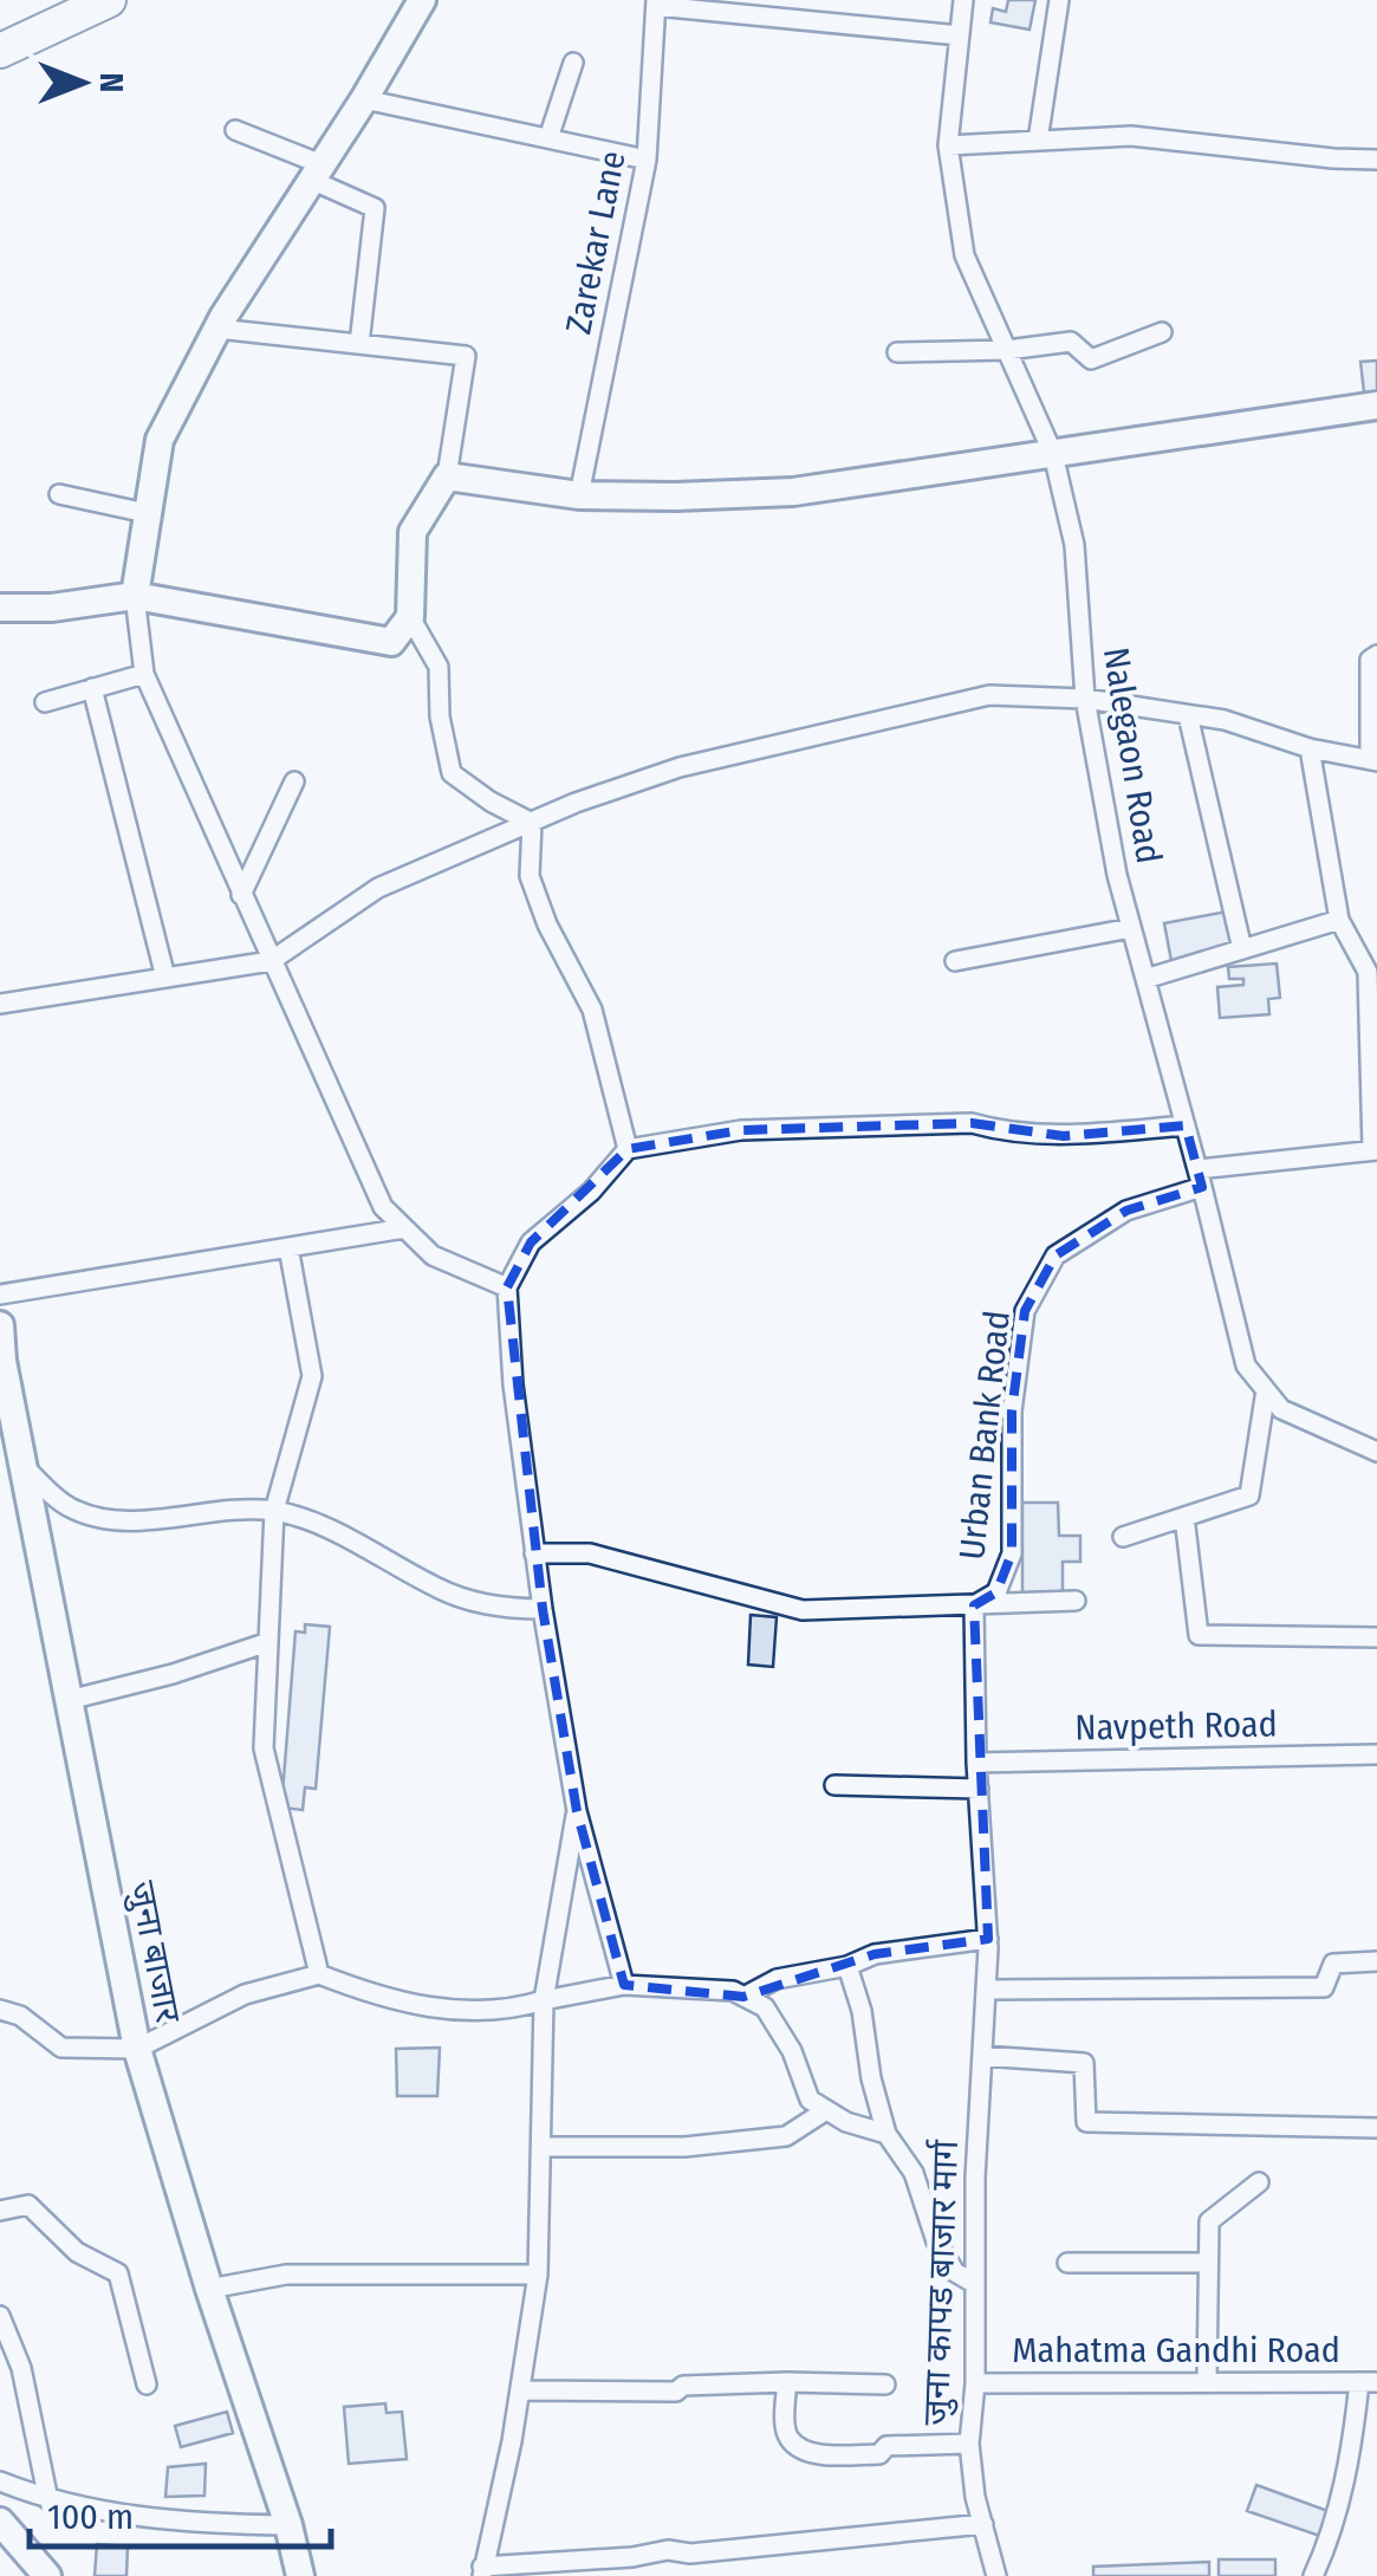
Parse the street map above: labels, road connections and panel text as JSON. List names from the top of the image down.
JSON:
{
  "streets": {
    "street": [
      "Zarekar Lane",
      "Nalegaon Road",
      "Urban Bank Road",
      "Navpeth Road",
      "जुना बाजार",
      "जुना कापड बाजार मार्ग",
      "Mahatma Gandhi Road"
    ]
  },
  "crossings": [
    ["Nalegaon Road", "Urban Bank Road"],
    ["Urban Bank Road", "Navpeth Road"],
    ["Urban Bank Road", "जुना कापड बाजार मार्ग"],
    ["जुना कापड बाजार मार्ग", "Mahatma Gandhi Road"]
  ],
  "scale_bar": "100 m",
  "north": "right"
}
